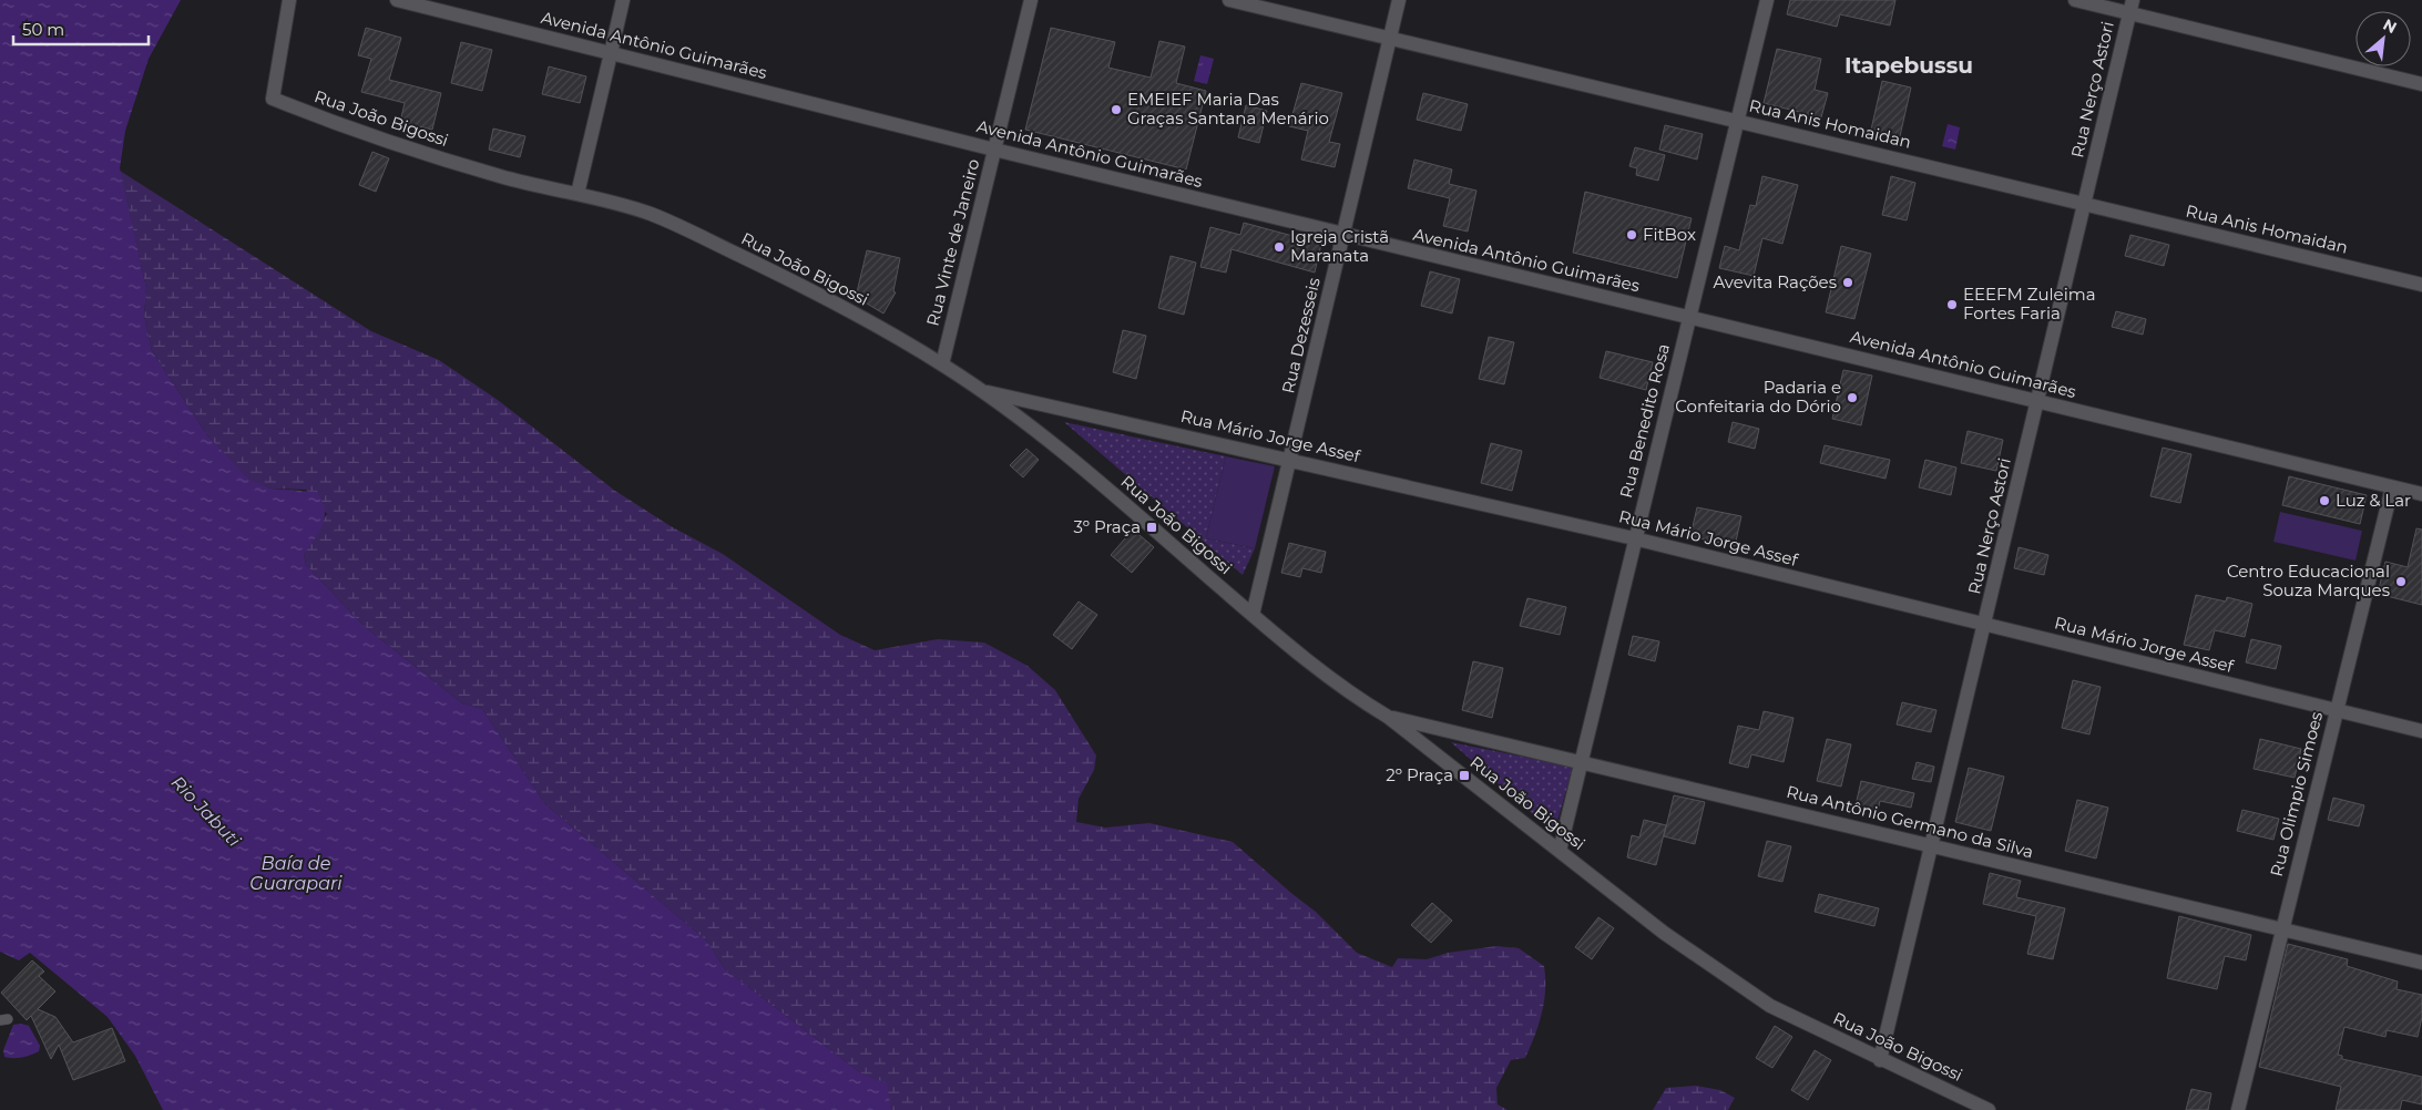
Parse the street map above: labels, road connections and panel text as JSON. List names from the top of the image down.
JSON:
{
  "streets": {
    "street": [
      "Avenida Antônio Guimarães",
      "Rua Nerço Astori",
      "Rua João Bigossi",
      "Rua Anis Homaidan",
      "Rua Vinte de Janeiro",
      "Rua Dezesseis",
      "Rua Benedito Rosa",
      "Rua Mário Jorge Assef",
      "Rua Olimpio Simoes",
      "Rua Antônio Germano da Silva"
    ]
  },
  "crossings": [
    ["Avenida Antônio Guimarães", "Rua Nerço Astori"],
    ["Avenida Antônio Guimarães", "Rua Vinte de Janeiro"],
    ["Avenida Antônio Guimarães", "Rua Dezesseis"],
    ["Avenida Antônio Guimarães", "Rua Benedito Rosa"],
    ["Avenida Antônio Guimarães", "Rua Olimpio Simoes"],
    ["Rua Nerço Astori", "Rua João Bigossi"],
    ["Rua Nerço Astori", "Rua Anis Homaidan"],
    ["Rua Nerço Astori", "Rua Mário Jorge Assef"],
    ["Rua Nerço Astori", "Rua Antônio Germano da Silva"],
    ["Rua João Bigossi", "Rua Vinte de Janeiro"],
    ["Rua João Bigossi", "Rua Dezesseis"],
    ["Rua João Bigossi", "Rua Benedito Rosa"],
    ["Rua João Bigossi", "Rua Mário Jorge Assef"],
    ["Rua João Bigossi", "Rua Antônio Germano da Silva"],
    ["Rua Anis Homaidan", "Rua Dezesseis"],
    ["Rua Anis Homaidan", "Rua Benedito Rosa"],
    ["Rua Dezesseis", "Rua Mário Jorge Assef"],
    ["Rua Benedito Rosa", "Rua Mário Jorge Assef"],
    ["Rua Benedito Rosa", "Rua Antônio Germano da Silva"],
    ["Rua Mário Jorge Assef", "Rua Olimpio Simoes"],
    ["Rua Olimpio Simoes", "Rua Antônio Germano da Silva"]
  ],
  "districts": ["Itapebussu"],
  "water": ["Rio Jabuti", "Baía de Guarapari"],
  "places": {
    "other": [
      "EMEIEF Maria Das Graças Santana Menário",
      "FitBox",
      "Igreja Cristã Maranata",
      "Avevita Rações",
      "EEEFM Zuleima Fortes Faria",
      "Padaria e Confeitaria do Dório",
      "Luz & Lar",
      "Centro Educacional Souza Marques"
    ],
    "transit": ["3º Praça", "2º Praça"]
  },
  "scale_bar": "50 m",
  "north": "top right"
}
